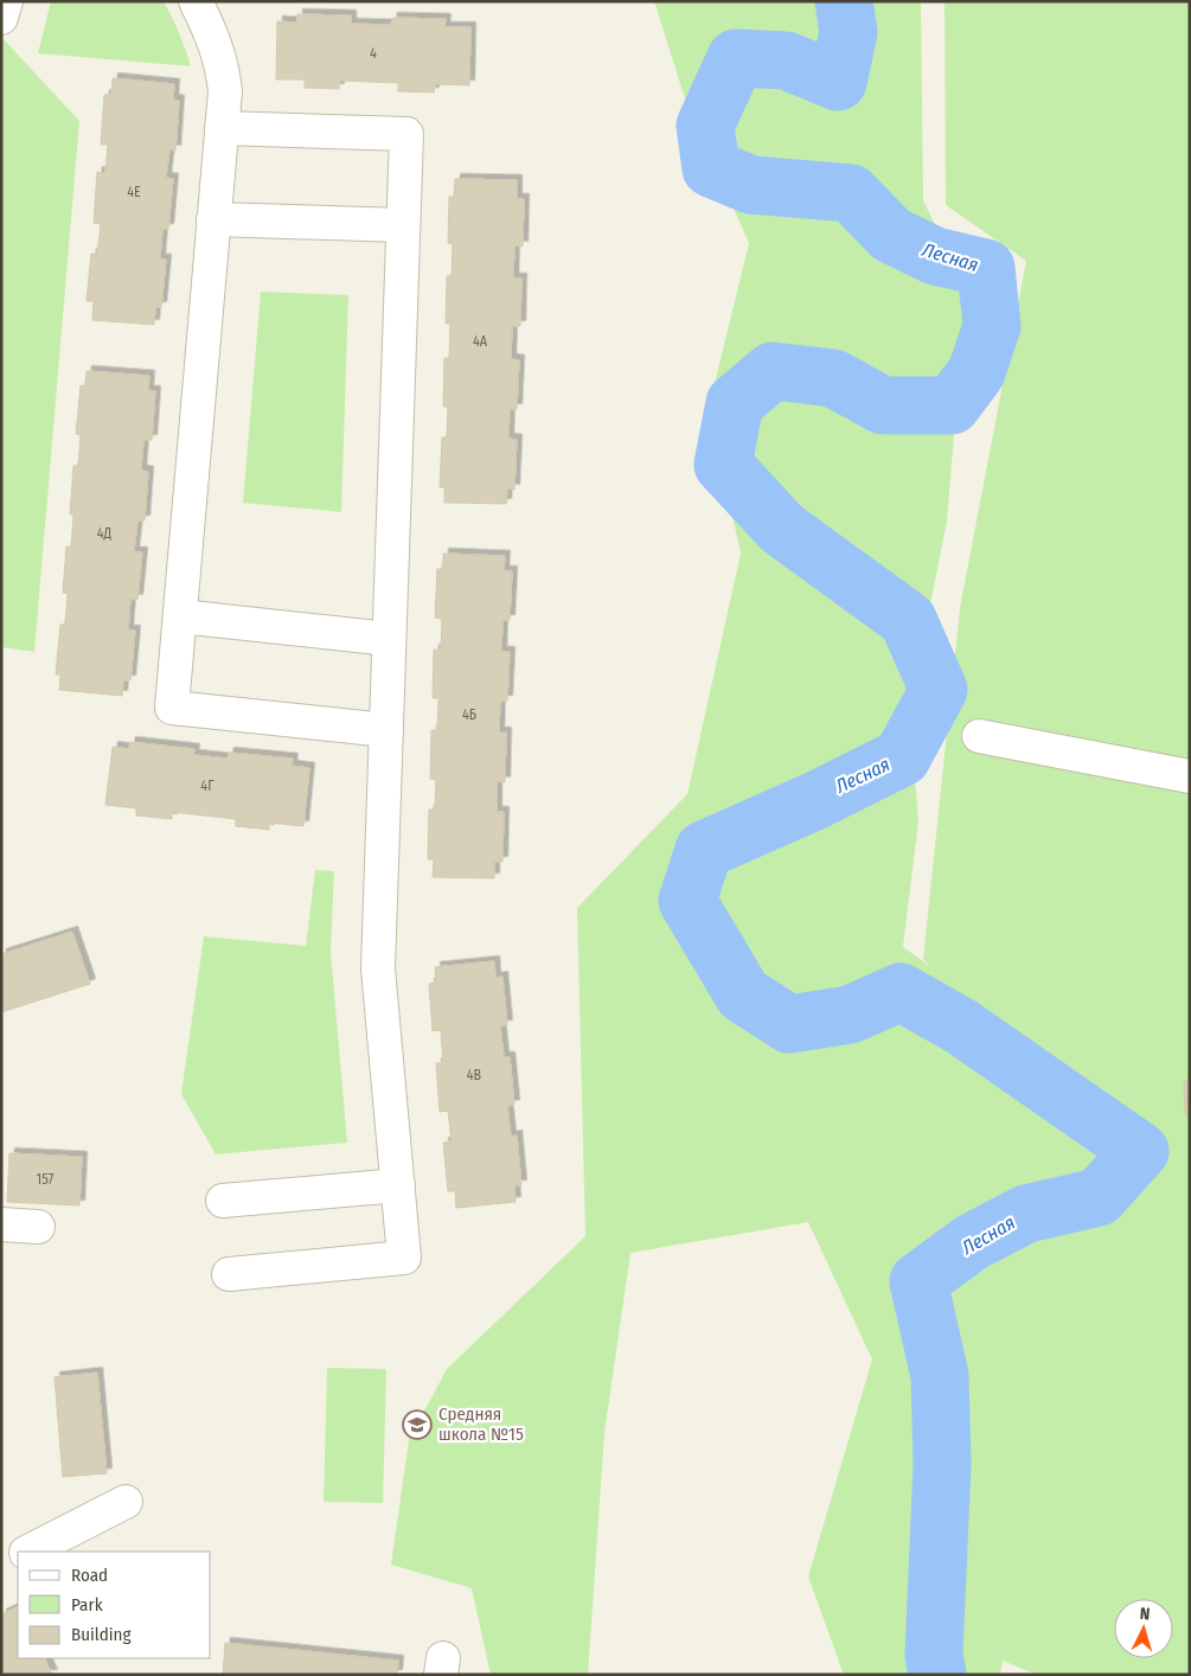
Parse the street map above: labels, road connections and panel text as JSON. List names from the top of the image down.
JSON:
{
  "water": ["Лесная"],
  "places": {
    "school or university": ["Средняя школа №15"]
  },
  "house_numbers": [
    "4",
    "4Е",
    "4А",
    "4Д",
    "4Б",
    "4Г",
    "4В",
    "157"
  ],
  "legend": ["Road", "Park", "Building"],
  "north": "top"
}
